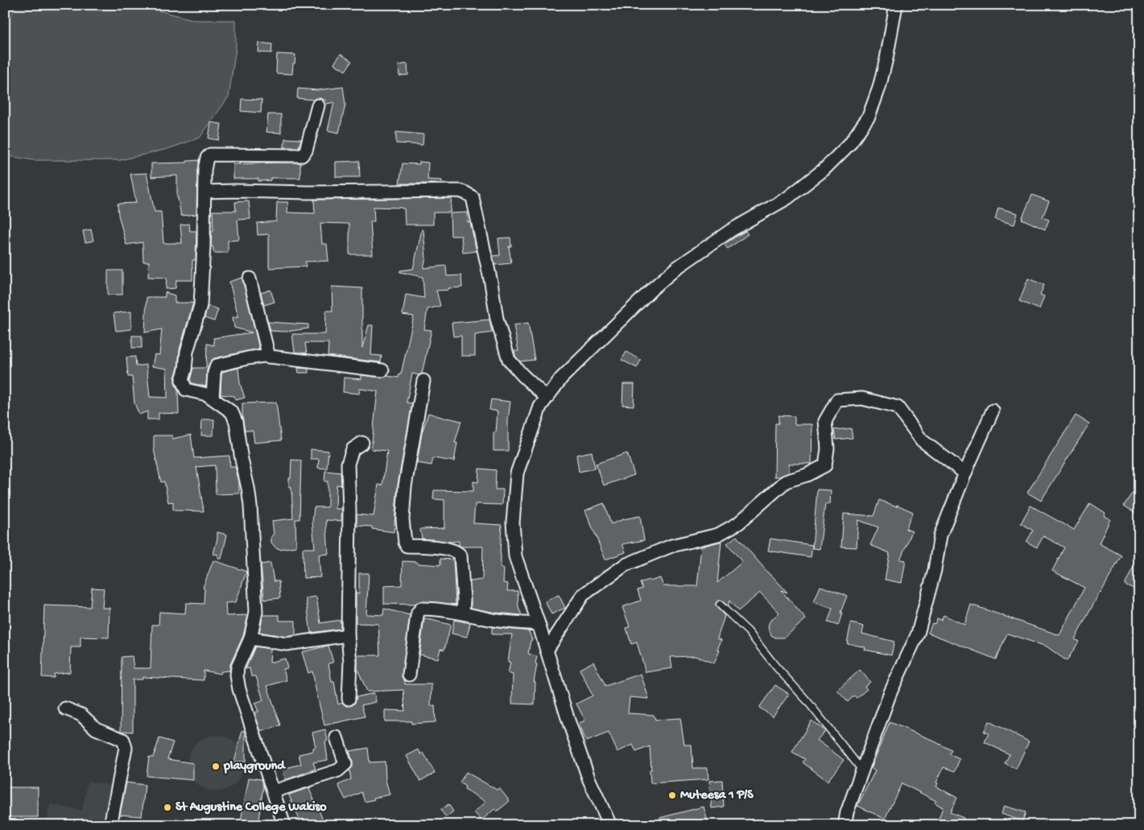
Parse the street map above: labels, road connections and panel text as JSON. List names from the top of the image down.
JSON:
{
  "places": ["playground", "Muteesa 1 P/S", "St Augustine College Wakiso"]
}
